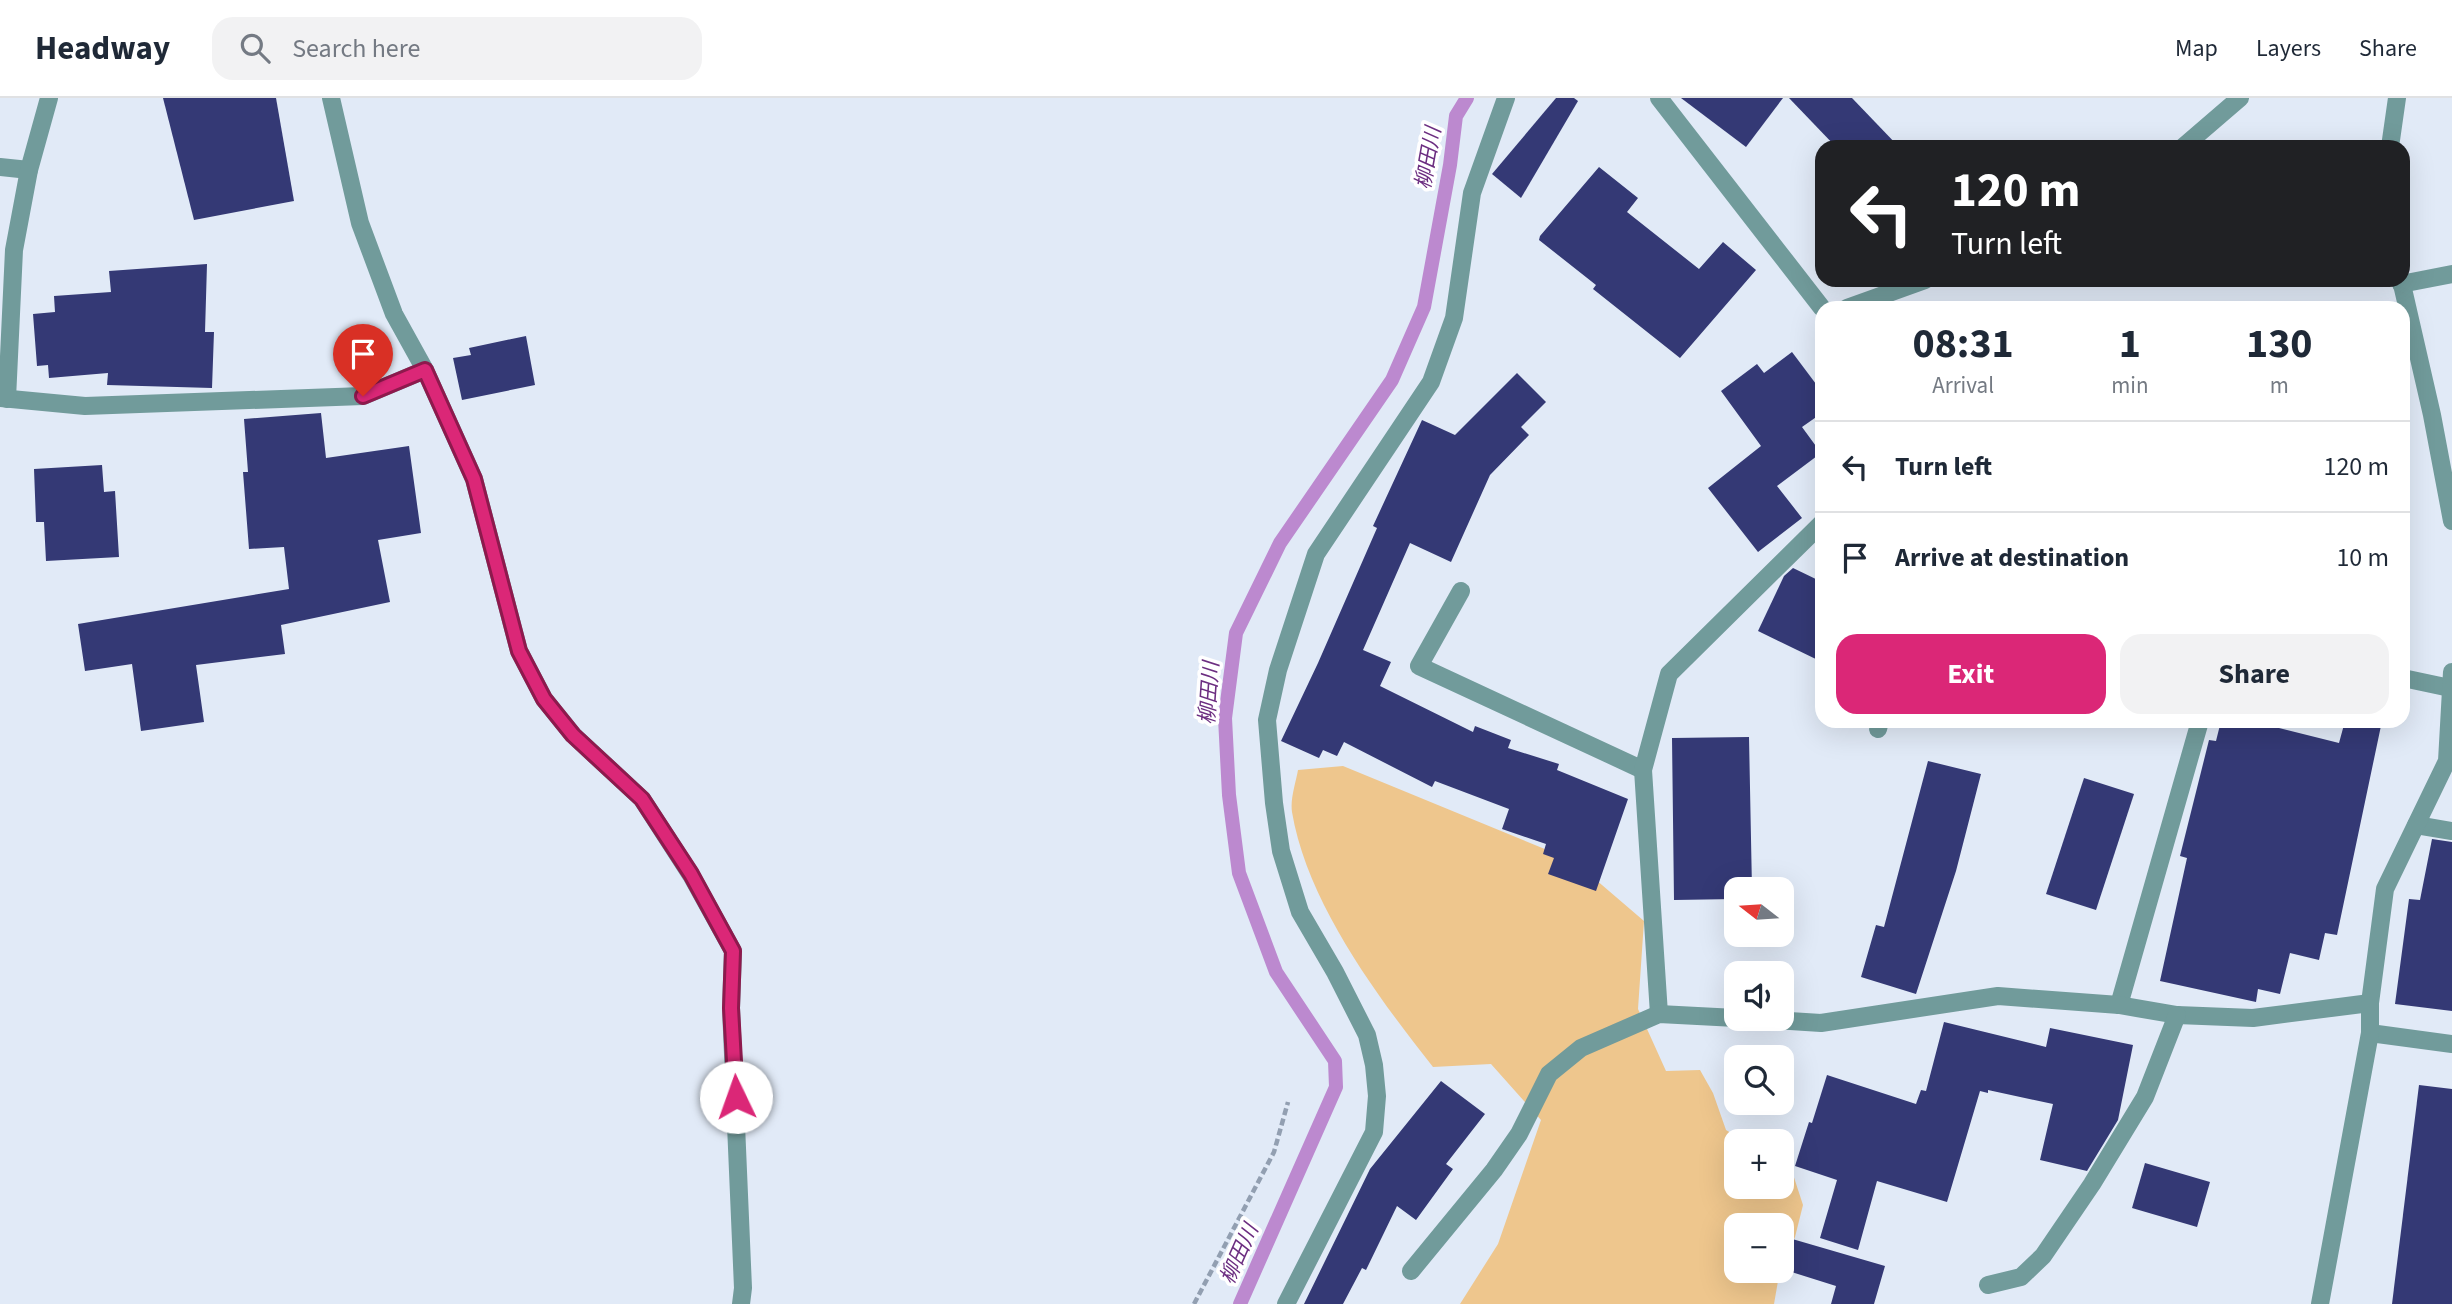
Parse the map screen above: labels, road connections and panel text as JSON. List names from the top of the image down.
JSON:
{
  "water": ["柳田川"],
  "north": "left",
  "page": {
    "header": "Headway",
    "search": "Search here",
    "nav": ["Map", "Layers", "Share"],
    "turn": ["120 m", "Turn left"],
    "eta": [
      "08:31",
      "Arrival",
      "1",
      "min",
      "130",
      "m"
    ],
    "list": [
      {
        "name": "Turn left",
        "value": "120 m"
      },
      {
        "name": "Arrive at destination",
        "value": "10 m"
      }
    ],
    "buttons": ["Exit", "Share"],
    "map_buttons": ["+", "−"]
  }
}
